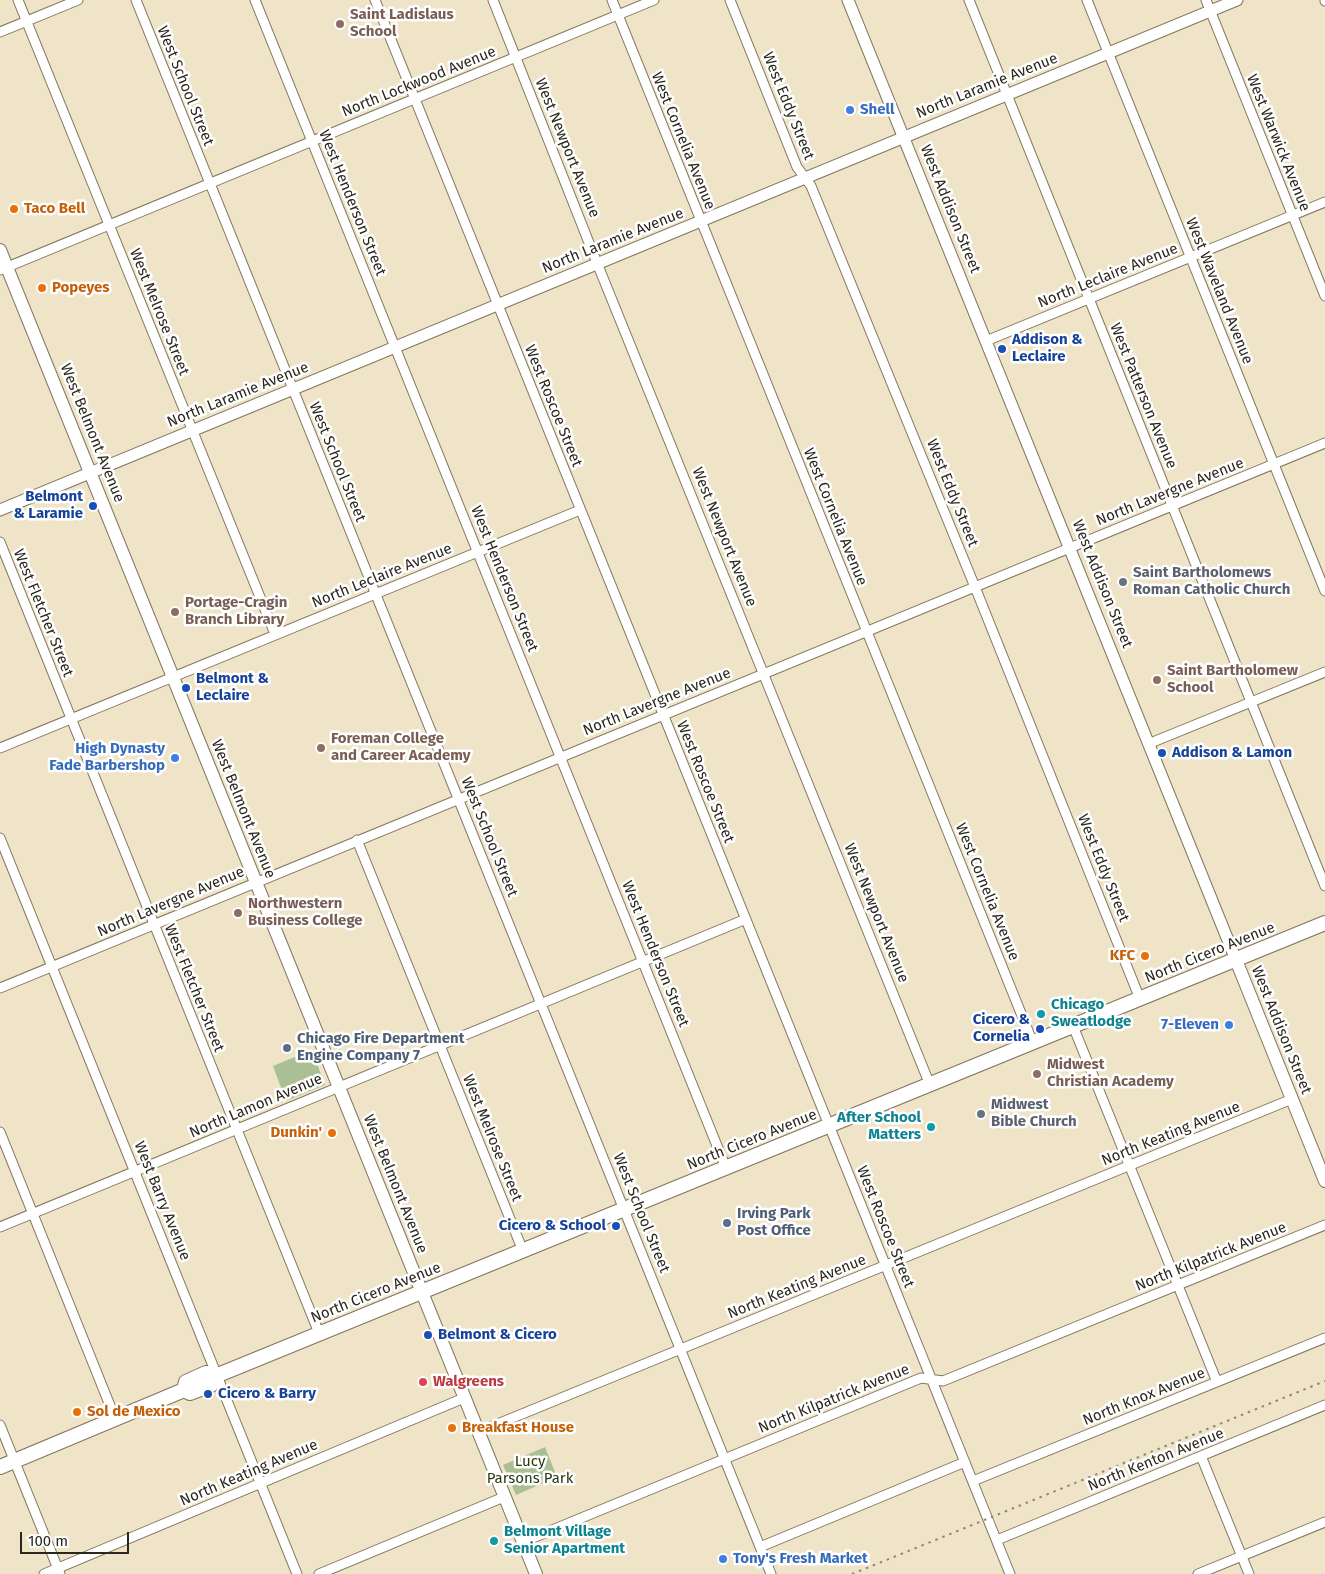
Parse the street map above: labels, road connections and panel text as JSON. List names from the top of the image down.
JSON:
{
  "streets": {
    "main road": ["West Addison Street", "West Belmont Avenue", "North Cicero Avenue"],
    "street": [
      "North Lockwood Avenue",
      "West School Street",
      "North Laramie Avenue",
      "West Eddy Street",
      "West Cornelia Avenue",
      "West Warwick Avenue",
      "West Newport Avenue",
      "West Henderson Street",
      "North Leclaire Avenue",
      "West Waveland Avenue",
      "West Melrose Street",
      "West Patterson Avenue",
      "West Roscoe Street",
      "North Lavergne Avenue",
      "West Fletcher Street",
      "North Lamon Avenue",
      "North Keating Avenue",
      "West Barry Avenue",
      "North Kilpatrick Avenue",
      "North Knox Avenue",
      "North Kenton Avenue"
    ]
  },
  "crossings": [
    ["North Lockwood Avenue", "West School Street"],
    ["North Lockwood Avenue", "West Cornelia Avenue"],
    ["North Lockwood Avenue", "West Newport Avenue"],
    ["North Lockwood Avenue", "West Henderson Street"],
    ["North Lockwood Avenue", "West Melrose Street"],
    ["North Lockwood Avenue", "West Roscoe Street"],
    ["North Lockwood Avenue", "West Belmont Avenue"],
    ["West School Street", "North Laramie Avenue"],
    ["West School Street", "North Leclaire Avenue"],
    ["West School Street", "North Lavergne Avenue"],
    ["West School Street", "North Cicero Avenue"],
    ["West School Street", "North Lamon Avenue"],
    ["West School Street", "North Keating Avenue"],
    ["West School Street", "North Kilpatrick Avenue"],
    ["North Laramie Avenue", "West Eddy Street"],
    ["North Laramie Avenue", "West Cornelia Avenue"],
    ["North Laramie Avenue", "West Warwick Avenue"],
    ["North Laramie Avenue", "West Newport Avenue"],
    ["North Laramie Avenue", "West Henderson Street"],
    ["North Laramie Avenue", "West Addison Street"],
    ["North Laramie Avenue", "West Waveland Avenue"],
    ["North Laramie Avenue", "West Melrose Street"],
    ["North Laramie Avenue", "West Patterson Avenue"],
    ["North Laramie Avenue", "West Roscoe Street"],
    ["North Laramie Avenue", "West Belmont Avenue"],
    ["West Eddy Street", "North Lavergne Avenue"],
    ["West Eddy Street", "North Cicero Avenue"],
    ["West Cornelia Avenue", "North Lavergne Avenue"],
    ["West Cornelia Avenue", "North Cicero Avenue"],
    ["West Warwick Avenue", "North Leclaire Avenue"],
    ["West Newport Avenue", "North Lavergne Avenue"],
    ["West Newport Avenue", "North Cicero Avenue"],
    ["West Henderson Street", "North Leclaire Avenue"],
    ["West Henderson Street", "North Lavergne Avenue"],
    ["West Henderson Street", "North Cicero Avenue"],
    ["West Henderson Street", "North Lamon Avenue"],
    ["West Addison Street", "North Leclaire Avenue"],
    ["West Addison Street", "North Lavergne Avenue"],
    ["West Addison Street", "North Cicero Avenue"],
    ["West Addison Street", "North Keating Avenue"],
    ["North Leclaire Avenue", "West Waveland Avenue"],
    ["North Leclaire Avenue", "West Melrose Street"],
    ["North Leclaire Avenue", "West Patterson Avenue"],
    ["North Leclaire Avenue", "West Roscoe Street"],
    ["North Leclaire Avenue", "West Belmont Avenue"],
    ["North Leclaire Avenue", "West Fletcher Street"],
    ["West Waveland Avenue", "North Lavergne Avenue"],
    ["West Melrose Street", "North Lavergne Avenue"],
    ["West Melrose Street", "North Cicero Avenue"],
    ["West Melrose Street", "North Lamon Avenue"],
    ["West Patterson Avenue", "North Lavergne Avenue"],
    ["West Roscoe Street", "North Lavergne Avenue"],
    ["West Roscoe Street", "North Cicero Avenue"],
    ["West Roscoe Street", "North Lamon Avenue"],
    ["West Roscoe Street", "North Keating Avenue"],
    ["West Roscoe Street", "North Kilpatrick Avenue"],
    ["West Roscoe Street", "North Knox Avenue"],
    ["West Roscoe Street", "North Kenton Avenue"],
    ["West Belmont Avenue", "North Lavergne Avenue"],
    ["West Belmont Avenue", "North Cicero Avenue"],
    ["West Belmont Avenue", "North Lamon Avenue"],
    ["West Belmont Avenue", "North Keating Avenue"],
    ["West Belmont Avenue", "North Kilpatrick Avenue"],
    ["North Lavergne Avenue", "West Fletcher Street"],
    ["North Lavergne Avenue", "West Barry Avenue"],
    ["West Fletcher Street", "North Cicero Avenue"],
    ["West Fletcher Street", "North Lamon Avenue"],
    ["North Cicero Avenue", "West Barry Avenue"],
    ["North Lamon Avenue", "West Barry Avenue"],
    ["North Keating Avenue", "West Barry Avenue"]
  ],
  "parks": ["Lucy Parsons Park"],
  "places": [
    "Saint Ladislaus School",
    "Shell",
    "Taco Bell",
    "Popeyes",
    "Addison & Leclaire",
    "Belmont & Laramie",
    "Saint Bartholomews Roman Catholic Church",
    "Portage-Cragin Branch Library",
    "Saint Bartholomew School",
    "Belmont & Leclaire",
    "Foreman College and Career Academy",
    "Addison & Lamon",
    "High Dynasty Fade Barbershop",
    "Northwestern Business College",
    "KFC",
    "Chicago Sweatlodge",
    "7-Eleven",
    "Cicero & Cornelia",
    "Chicago Fire Department Engine Company 7",
    "Midwest Christian Academy",
    "Midwest Bible Church",
    "After School Matters",
    "Dunkin'",
    "Irving Park Post Office",
    "Cicero & School",
    "Belmont & Cicero",
    "Walgreens",
    "Cicero & Barry",
    "Sol de Mexico",
    "Breakfast House",
    "Belmont Village Senior Apartment",
    "Tony's Fresh Market"
  ],
  "scale_bar": "100 m"
}
